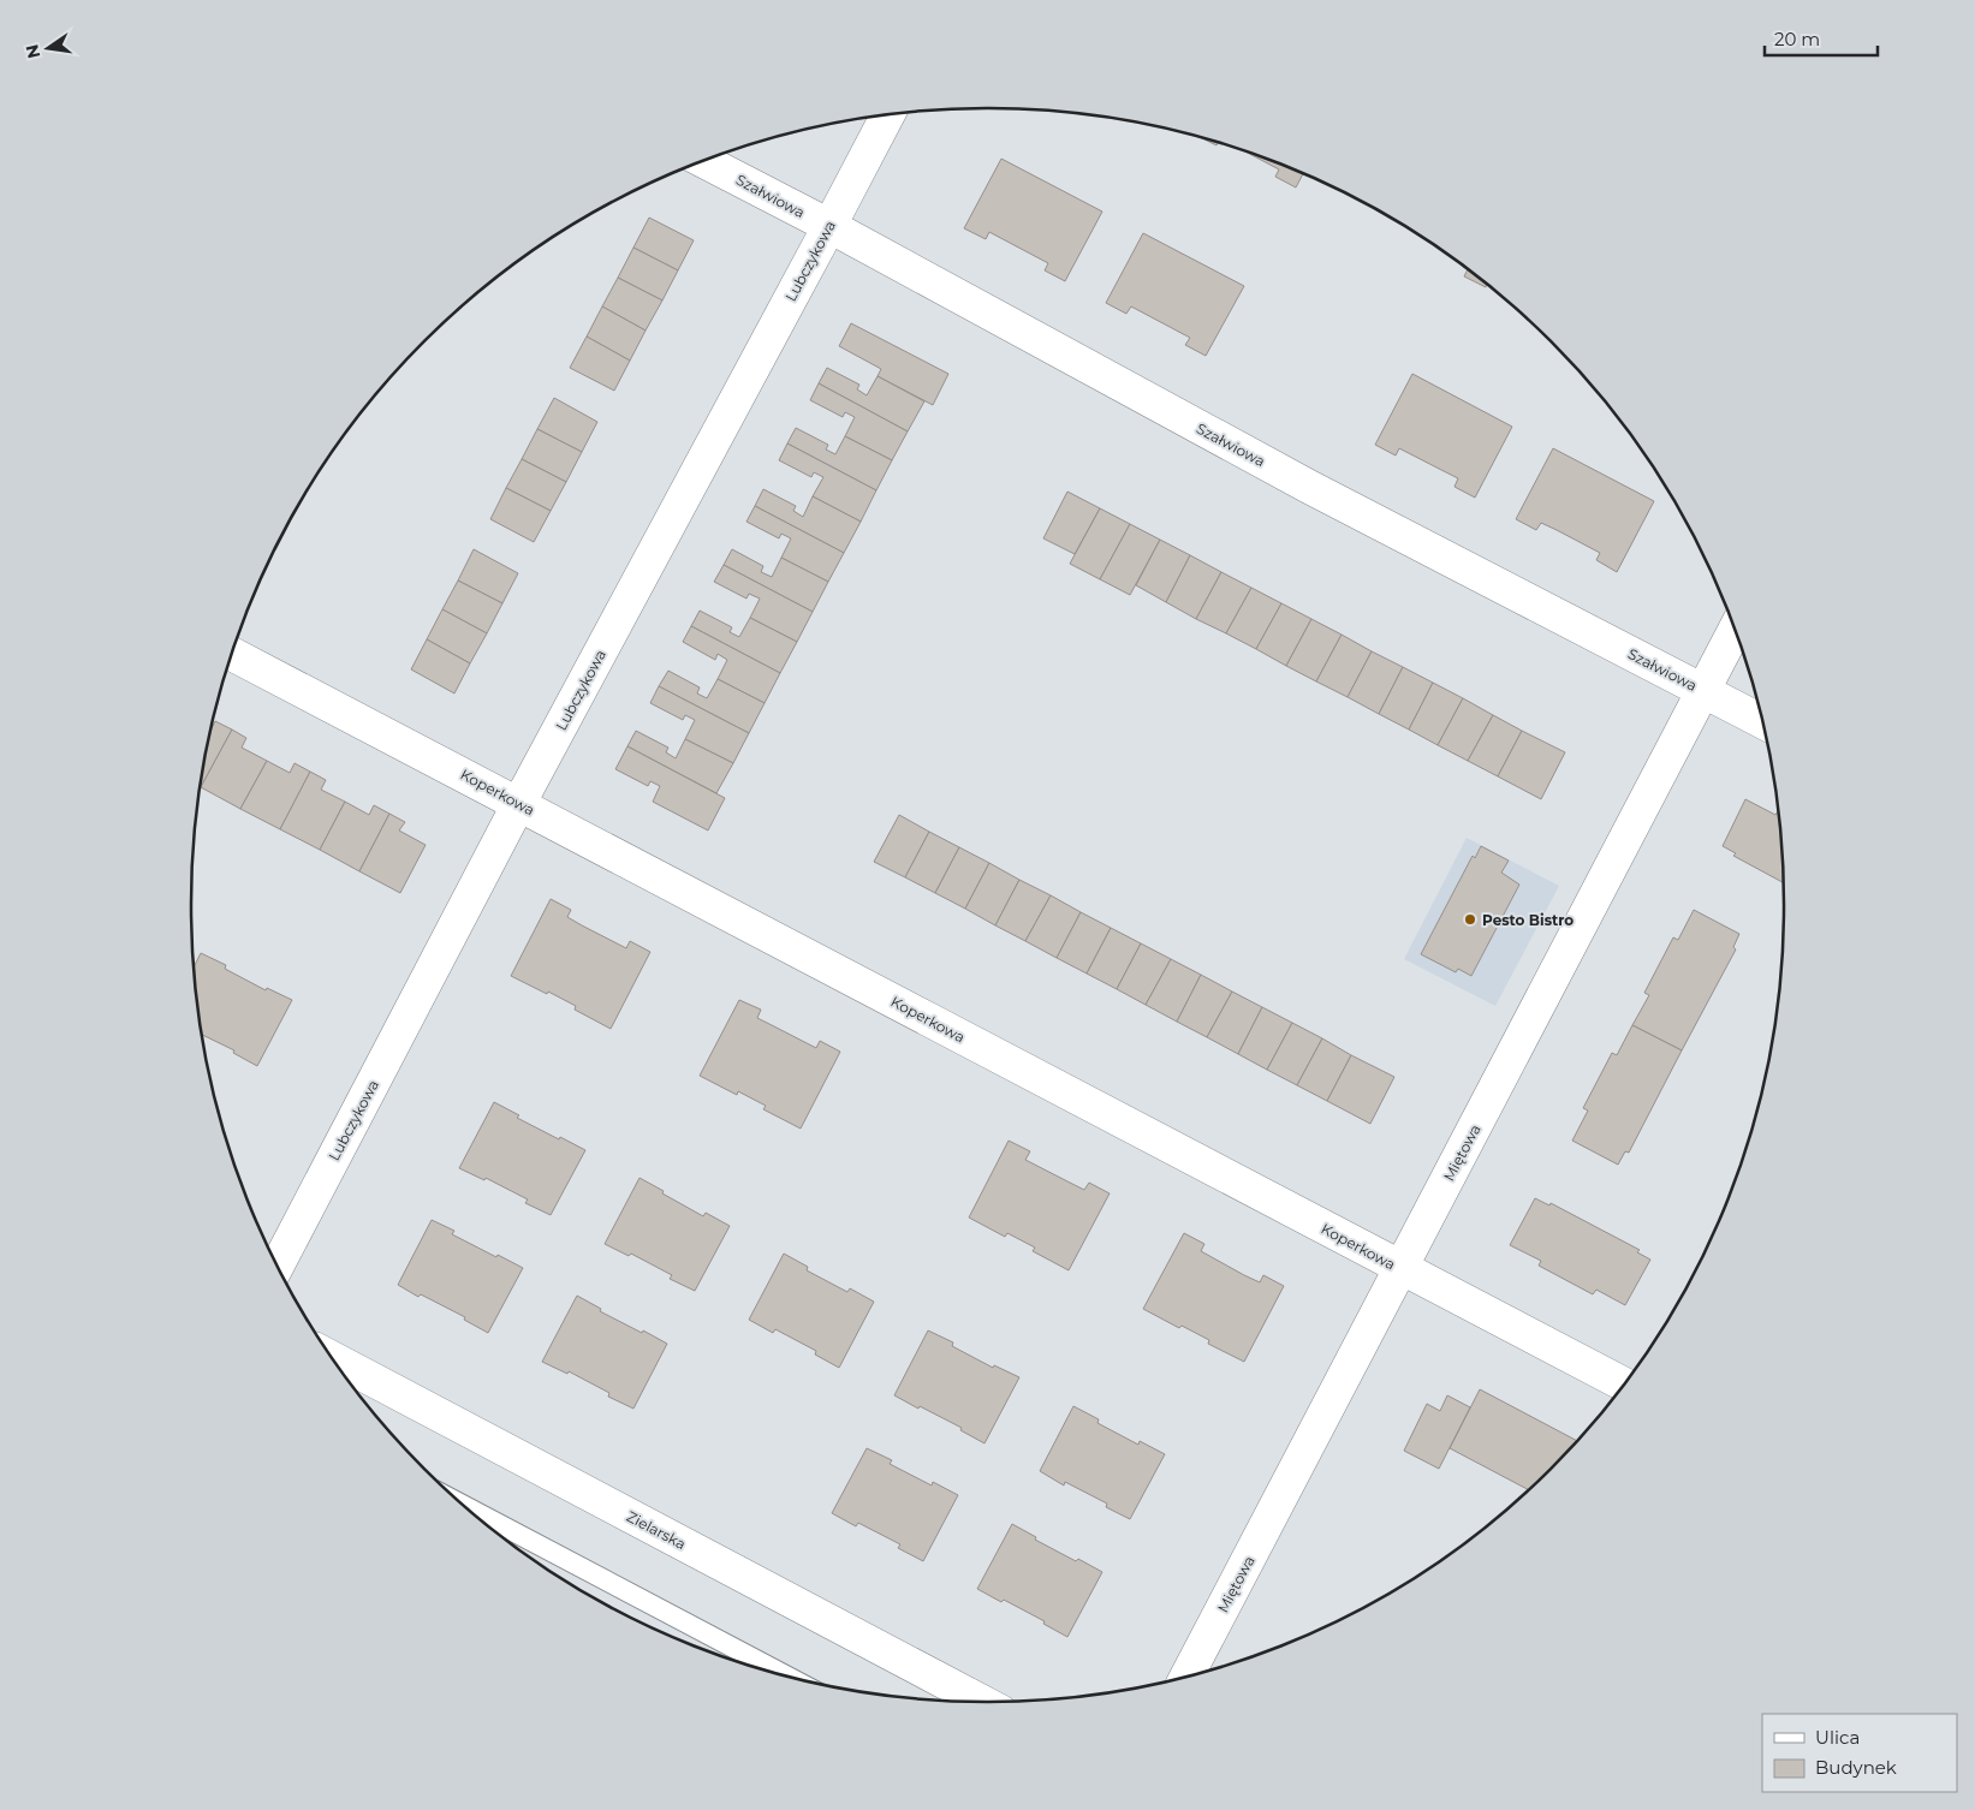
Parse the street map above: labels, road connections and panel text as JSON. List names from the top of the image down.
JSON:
{
  "streets": {
    "street": [
      "Szałwiowa",
      "Lubczykowa",
      "Koperkowa",
      "Miętowa",
      "Zielarska"
    ]
  },
  "crossings": [
    ["Szałwiowa", "Lubczykowa"],
    ["Szałwiowa", "Miętowa"],
    ["Lubczykowa", "Koperkowa"],
    ["Koperkowa", "Miętowa"]
  ],
  "places": ["Pesto Bistro"],
  "legend": ["Ulica", "Budynek"],
  "scale_bar": "20 m",
  "north": "left"
}
